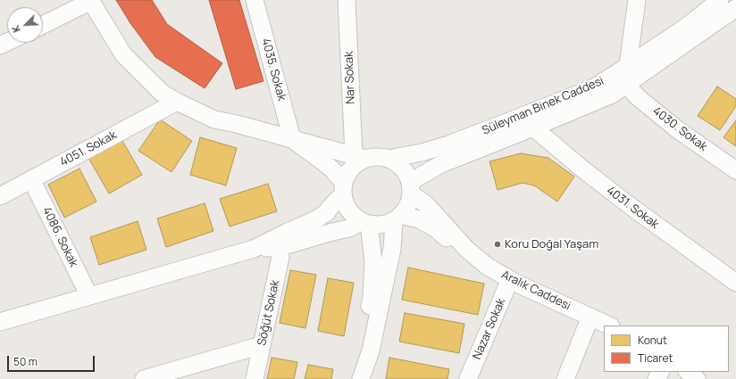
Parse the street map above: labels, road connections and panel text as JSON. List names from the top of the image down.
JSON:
{
  "streets": {
    "street": [
      "4035. Sokak",
      "Nar Sokak",
      "Süleyman Binek Caddesi",
      "4030. Sokak",
      "4051. Sokak",
      "4031. Sokak",
      "4086. Sokak",
      "Aralık Caddesi",
      "Söğüt Sokak",
      "Nazar Sokak"
    ]
  },
  "crossings": [
    ["Nar Sokak", "Süleyman Binek Caddesi"],
    ["Nar Sokak", "Aralık Caddesi"],
    ["Süleyman Binek Caddesi", "4030. Sokak"],
    ["Süleyman Binek Caddesi", "4031. Sokak"],
    ["Süleyman Binek Caddesi", "Aralık Caddesi"],
    ["4051. Sokak", "4086. Sokak"],
    ["Aralık Caddesi", "Nazar Sokak"]
  ],
  "places": ["Koru Doğal Yaşam"],
  "legend": ["Konut", "Ticaret"],
  "scale_bar": "50 m",
  "north": "bottom left"
}
